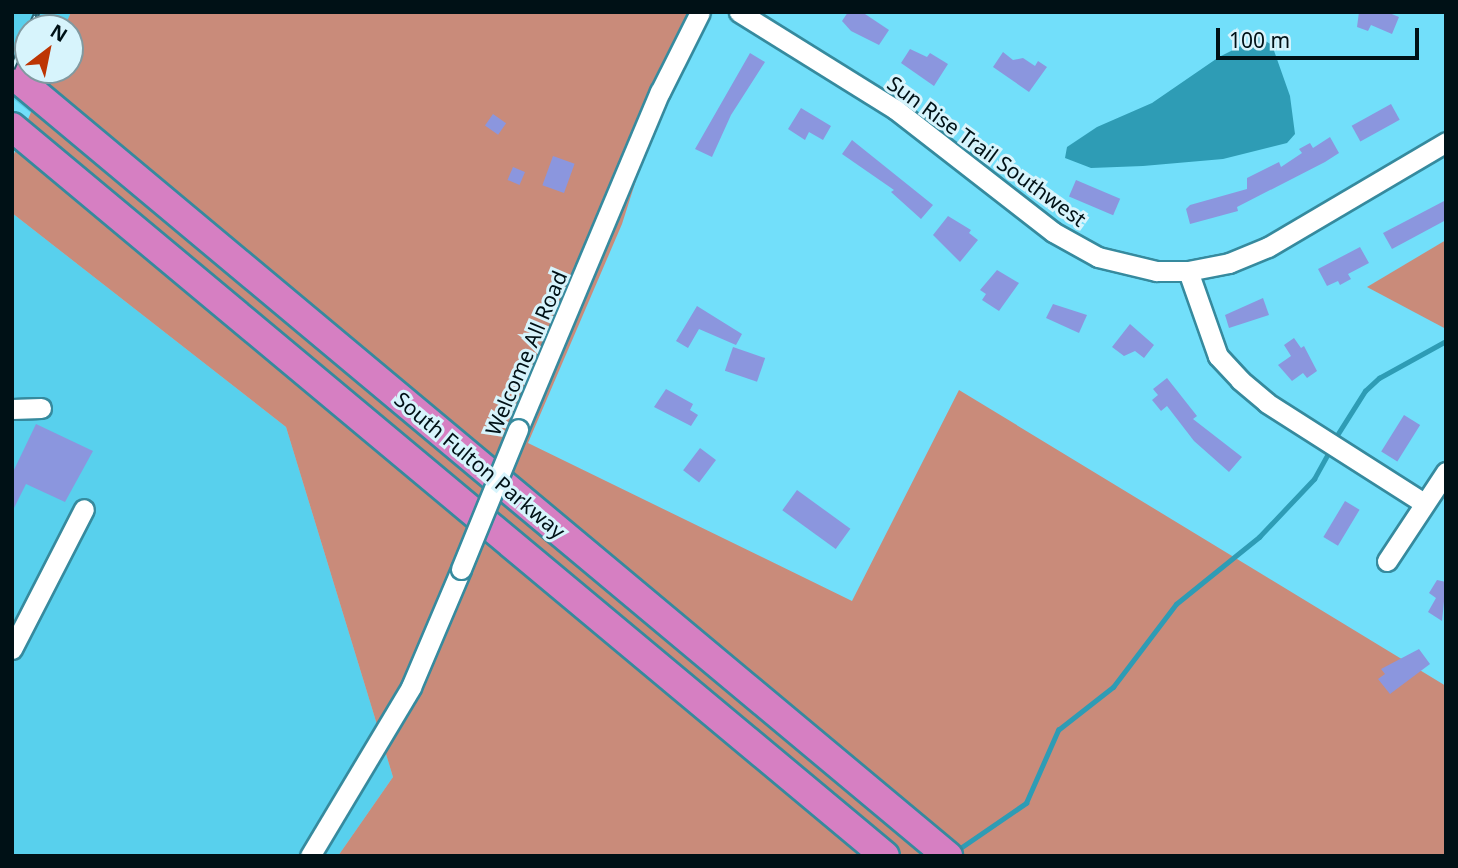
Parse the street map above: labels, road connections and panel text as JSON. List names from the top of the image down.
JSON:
{
  "streets": {
    "highway": ["South Fulton Parkway"],
    "street": ["Sun Rise Trail Southwest", "Welcome All Road"]
  },
  "scale_bar": "100 m",
  "north": "top right"
}
